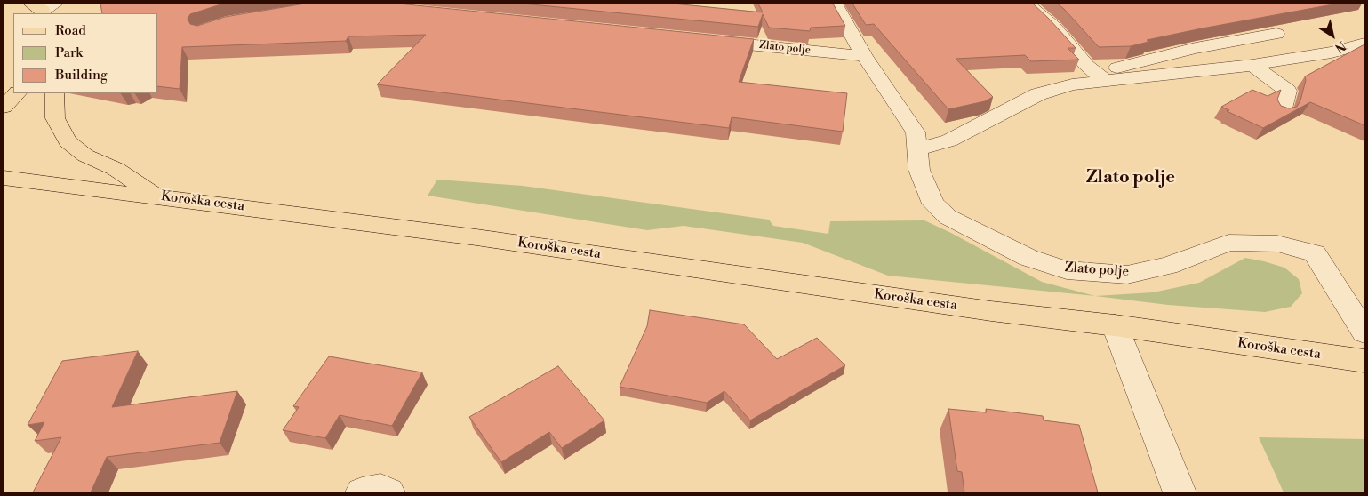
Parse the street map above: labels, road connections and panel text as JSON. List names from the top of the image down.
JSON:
{
  "streets": {
    "main road": ["Koroška cesta"],
    "street": ["Zlato polje"]
  },
  "districts": ["Zlato polje"],
  "legend": ["Road", "Park", "Building"],
  "north": "bottom right"
}
